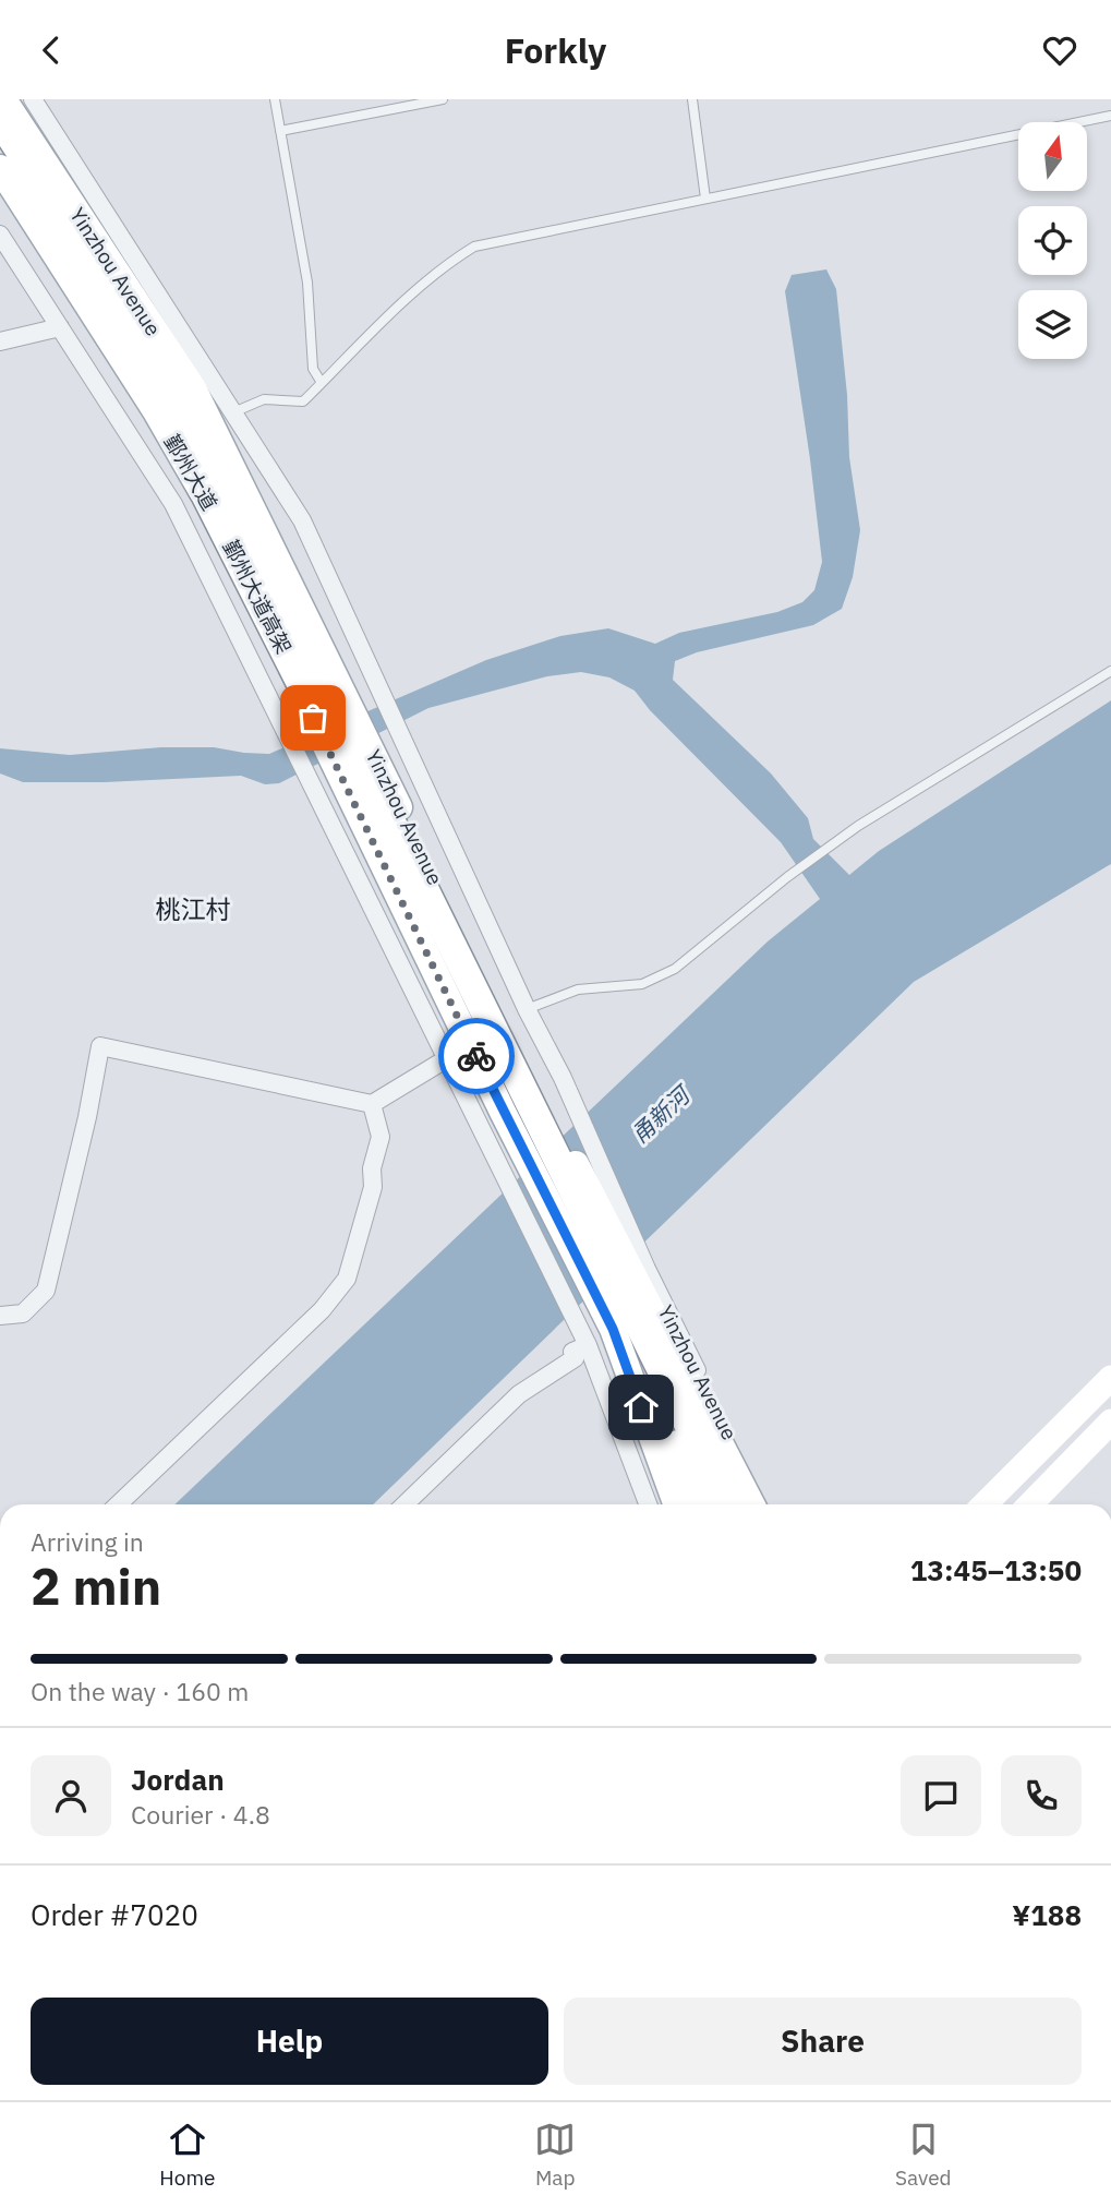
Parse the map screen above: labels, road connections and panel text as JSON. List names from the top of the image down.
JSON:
{
  "streets": {
    "highway": ["Yinzhou Avenue", "鄞州大道高架"],
    "main road": ["鄞州大道"]
  },
  "districts": ["桃江村"],
  "water": ["甬新河"],
  "north": "top",
  "page": {
    "header": "Forkly",
    "heading": ["2 min", "Arriving in", "13:45–13:50"],
    "panel": [
      "Jordan",
      "Courier · 4.8",
      "Order #7020",
      "¥188"
    ],
    "bar": "On the way · 160 m",
    "buttons": ["Help", "Share"],
    "tabs": ["Home", "Map", "Saved"]
  }
}
